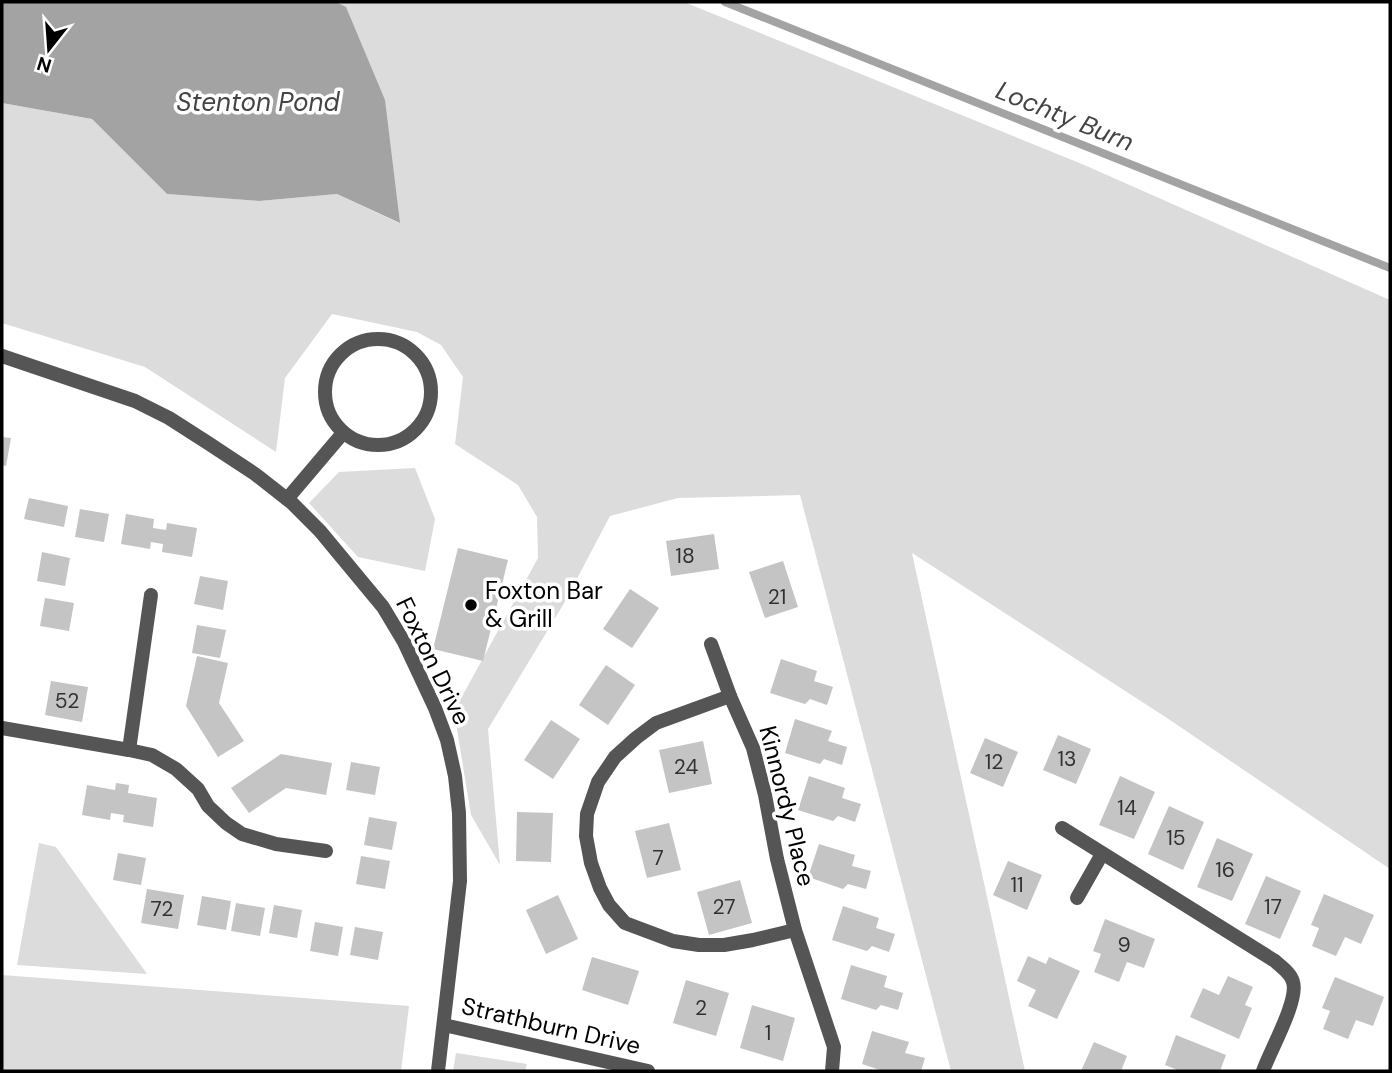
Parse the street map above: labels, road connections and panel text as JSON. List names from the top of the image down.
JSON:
{
  "streets": {
    "street": ["Foxton Drive", "Kinnordy Place", "Strathburn Drive"]
  },
  "crossings": [
    ["Foxton Drive", "Strathburn Drive"]
  ],
  "water": ["Stenton Pond", "Lochty Burn"],
  "places": ["Foxton Bar & Grill"],
  "house_numbers": [
    "18",
    "21",
    "52",
    "13",
    "12",
    "24",
    "14",
    "15",
    "7",
    "16",
    "11",
    "27",
    "17",
    "72",
    "9",
    "2",
    "1"
  ],
  "north": "bottom"
}
